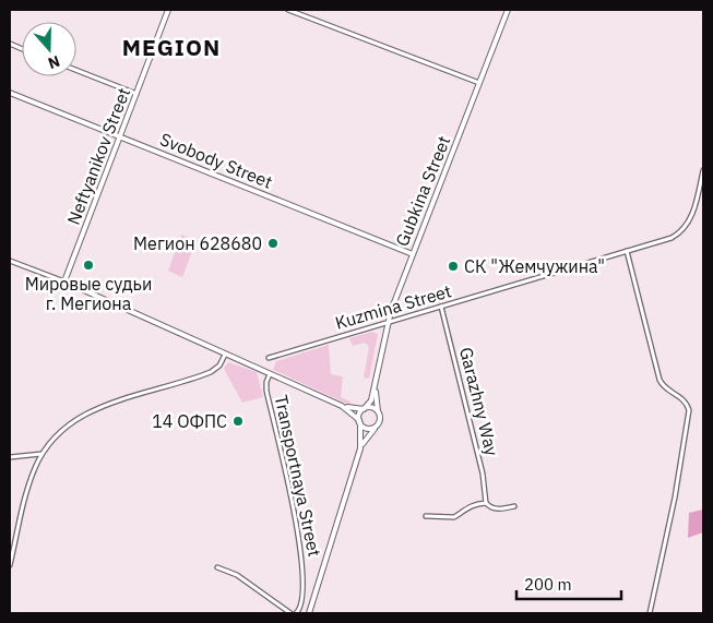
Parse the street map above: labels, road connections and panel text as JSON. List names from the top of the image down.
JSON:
{
  "streets": {
    "main road": [
      "Neftyanikov Street",
      "Svobody Street",
      "Gubkina Street",
      "Transportnaya Street"
    ],
    "street": ["Kuzmina Street", "Garazhny Way"]
  },
  "crossings": [
    ["Neftyanikov Street", "Svobody Street"],
    ["Svobody Street", "Gubkina Street"],
    ["Gubkina Street", "Kuzmina Street"],
    ["Kuzmina Street", "Garazhny Way"]
  ],
  "districts": ["MEGION"],
  "places": [
    "Мегион 628680",
    "Мировые судьи г. Мегиона",
    "СК \"Жемчужина\"",
    "14 ОФПС"
  ],
  "scale_bar": "200 m",
  "north": "bottom"
}
